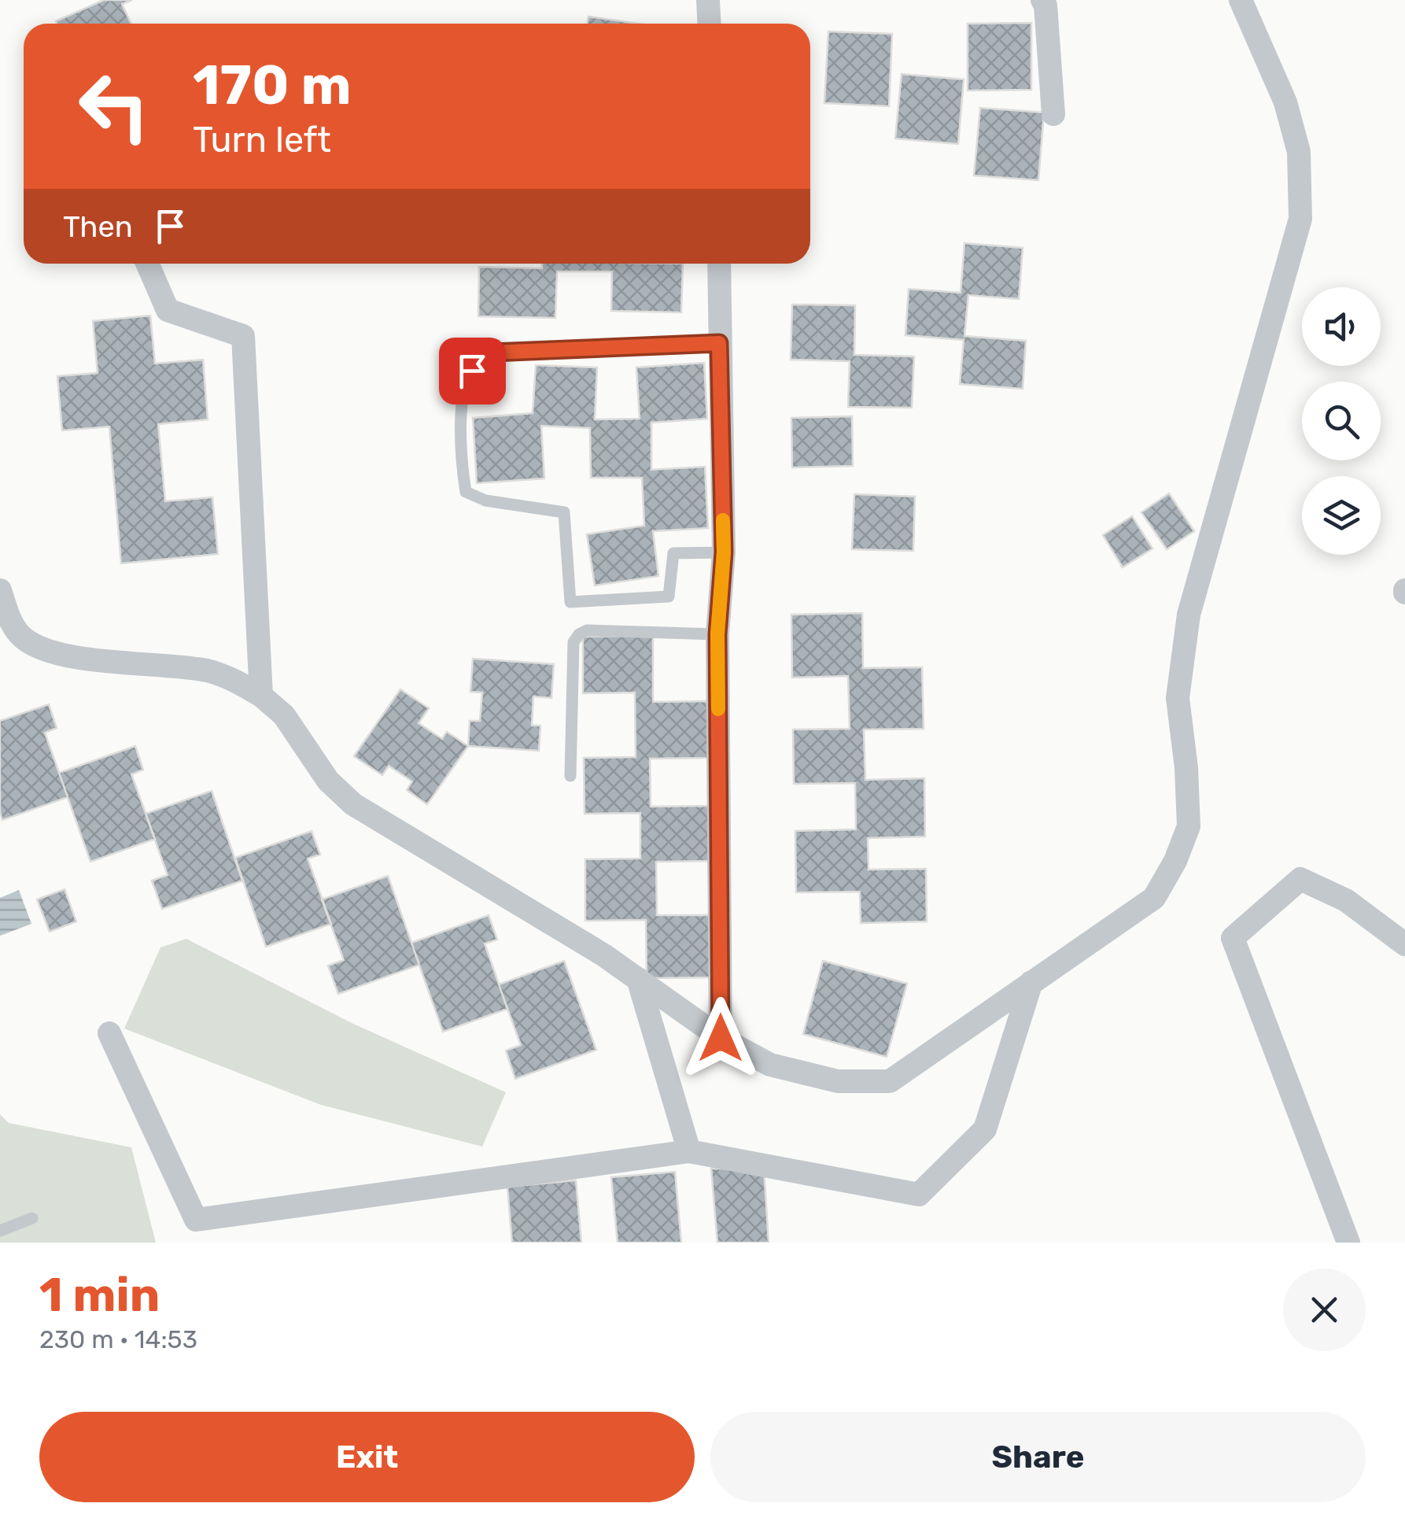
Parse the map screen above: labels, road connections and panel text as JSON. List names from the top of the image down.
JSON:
{
  "page": {
    "turn": ["170 m", "Turn left"],
    "then": "Then",
    "heading": ["1 min", "230 m · 14:53"],
    "buttons": ["Exit", "Share"]
  }
}
